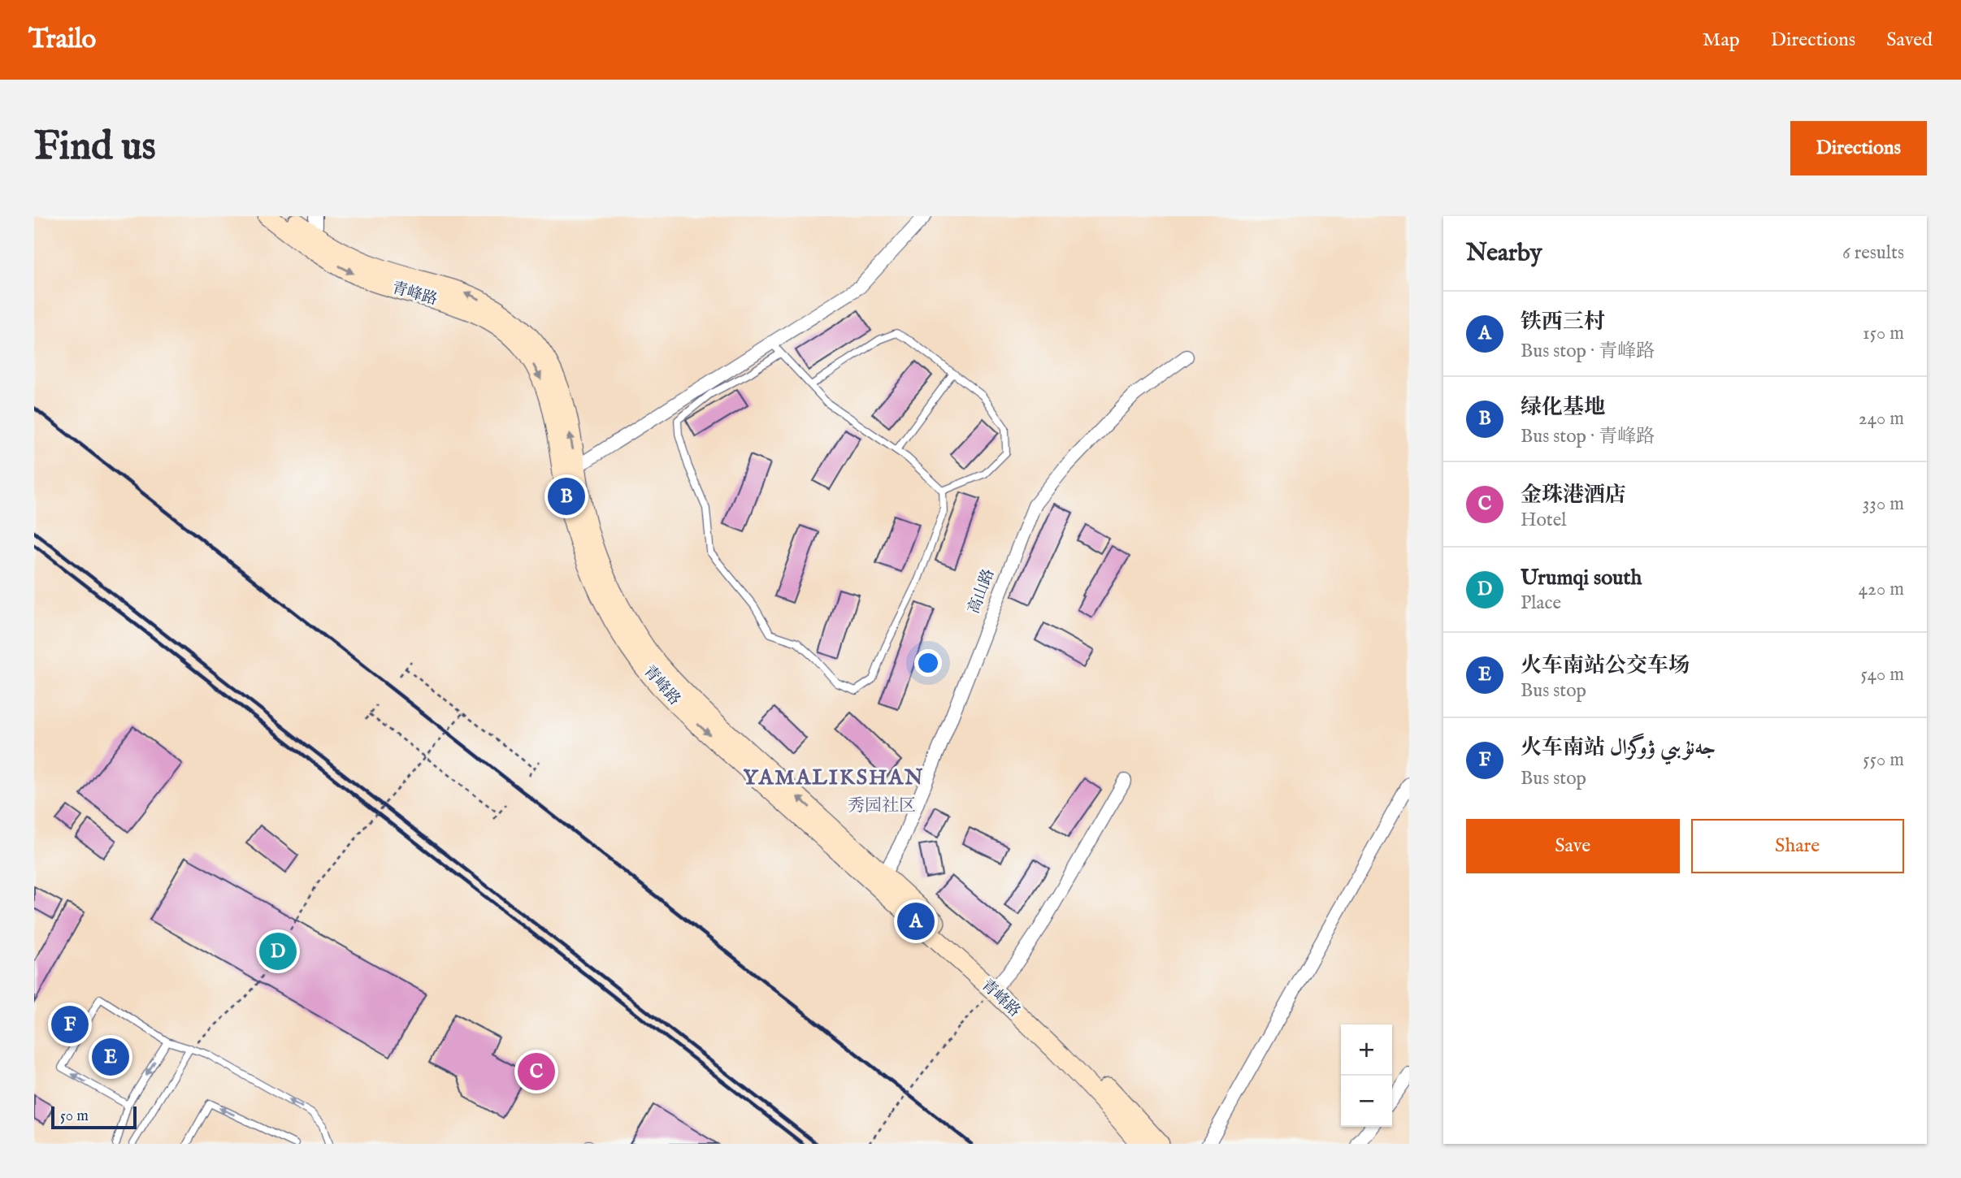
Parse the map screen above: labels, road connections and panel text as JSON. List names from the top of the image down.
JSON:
{
  "streets": {
    "main road": ["青峰路"],
    "street": ["高山路"]
  },
  "crossings": [
    ["青峰路", "高山路"]
  ],
  "districts": ["YAMALIKSHAN", "秀园社区"],
  "scale_bar": "50 m",
  "page": {
    "header": "Trailo",
    "nav": ["Map", "Directions", "Saved"],
    "buttons": [
      "Directions",
      ["Save", "Share"]
    ],
    "title": "Find us",
    "heading": ["Nearby", "6 results"],
    "list": [
      {
        "mark": "A",
        "name": "铁西三村",
        "note": "Bus stop · 青峰路",
        "value": "150 m"
      },
      {
        "mark": "B",
        "name": "绿化基地",
        "note": "Bus stop · 青峰路",
        "value": "240 m"
      },
      {
        "mark": "C",
        "name": "金珠港酒店",
        "note": "Hotel",
        "value": "330 m"
      },
      {
        "mark": "D",
        "name": "Urumqi south",
        "note": "Place",
        "value": "420 m"
      },
      {
        "mark": "E",
        "name": "火车南站公交车场",
        "note": "Bus stop",
        "value": "540 m"
      },
      {
        "mark": "F",
        "name": "火车南站 جەنۇبىي ۋوگزال",
        "note": "Bus stop",
        "value": "550 m"
      }
    ],
    "pins": [
      "B",
      "A",
      "D",
      "F",
      "E",
      "C"
    ],
    "map_buttons": ["+", "−"],
    "scale": "50 m"
  }
}
